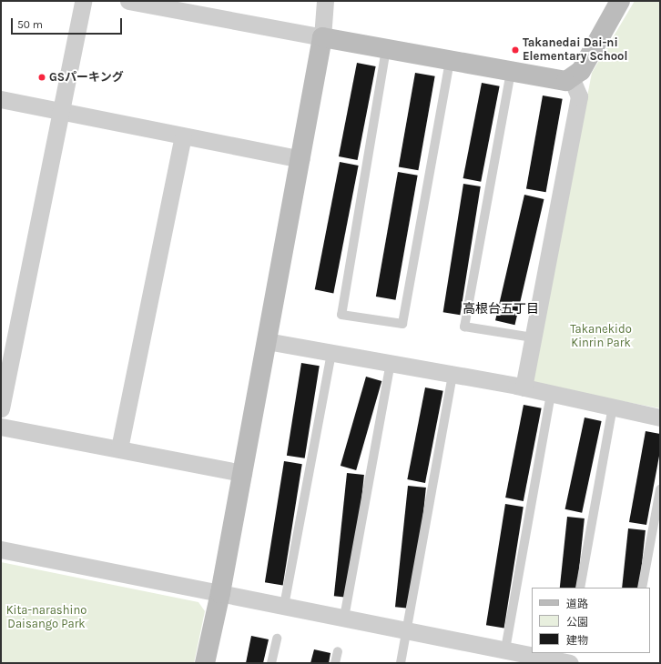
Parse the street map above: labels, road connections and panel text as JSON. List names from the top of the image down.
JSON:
{
  "districts": ["高根台五丁目"],
  "parks": ["Takanekido Kinrin Park", "Kita-narashino Daisango Park"],
  "places": ["Takanedai Dai-ni Elementary School", "GSパーキング"],
  "legend": ["道路", "公園", "建物"],
  "scale_bar": "50 m"
}
